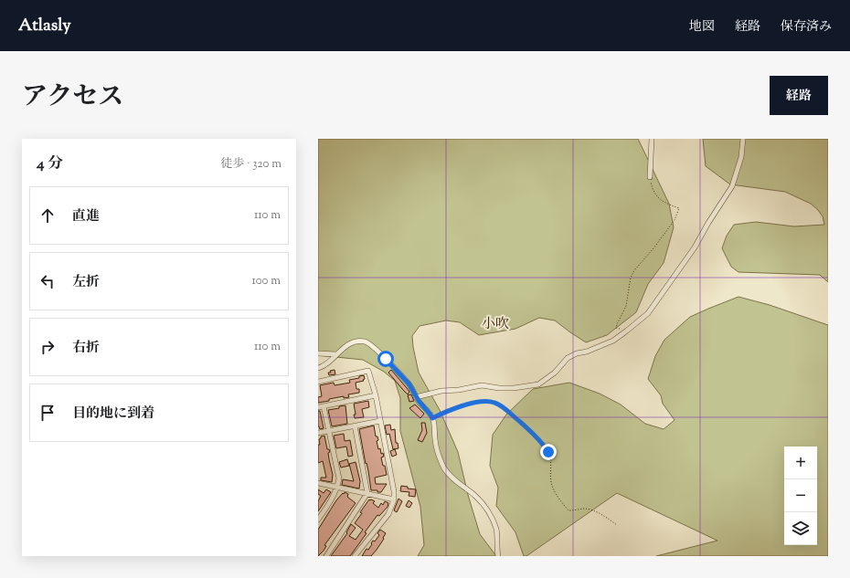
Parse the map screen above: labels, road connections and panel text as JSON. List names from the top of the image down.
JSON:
{
  "districts": ["小吹"],
  "page": {
    "header": "Atlasly",
    "nav": ["地図", "経路", "保存済み"],
    "title": "アクセス",
    "buttons": "経路",
    "heading": ["4 分", "徒歩 · 320 m"],
    "list": [
      ["直進", "110 m"],
      ["左折", "100 m"],
      ["右折", "110 m"],
      "目的地に到着"
    ],
    "map_buttons": ["+", "−"]
  }
}
